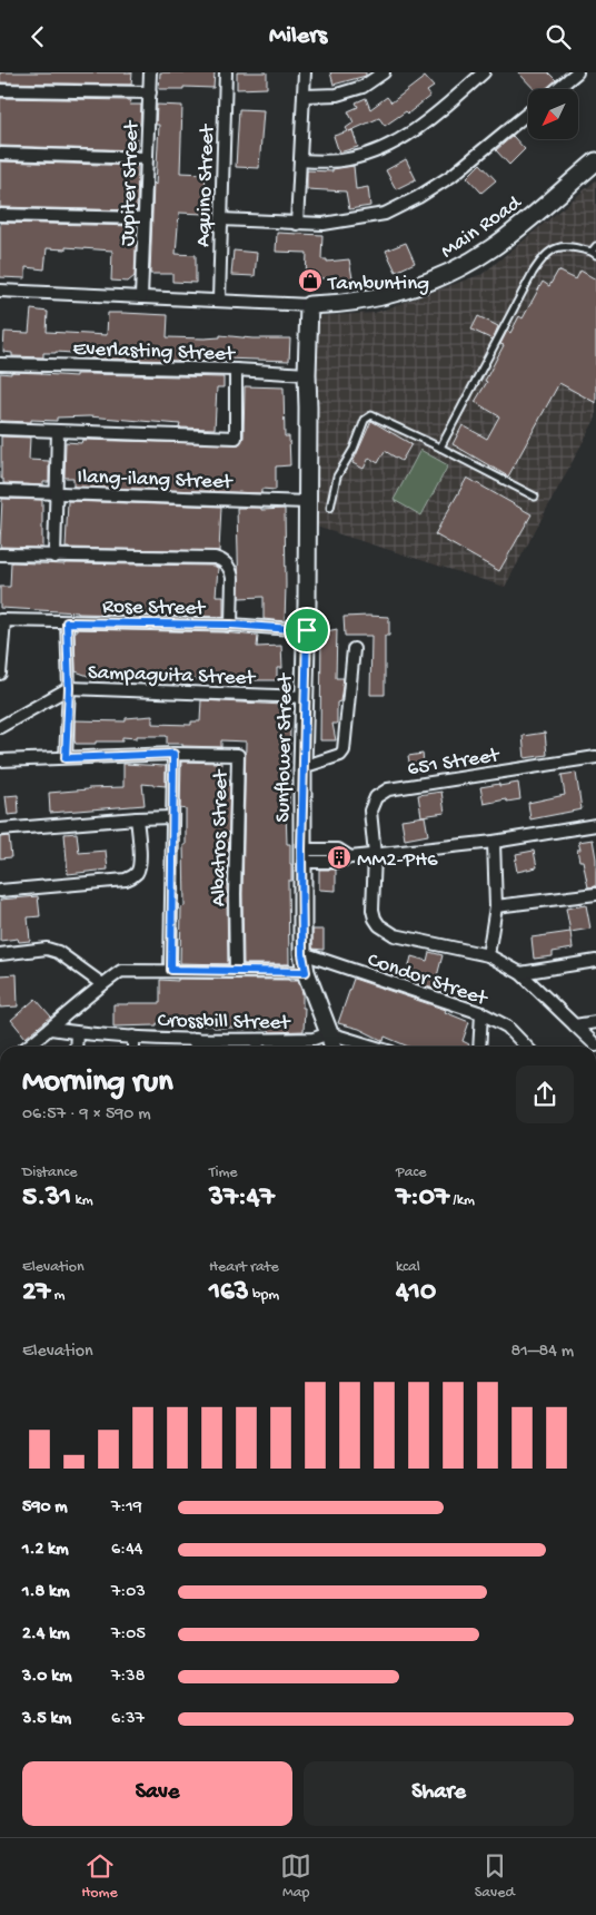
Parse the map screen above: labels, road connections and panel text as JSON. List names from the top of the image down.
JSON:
{
  "streets": {
    "main road": ["Main Road", "Sunflower Street"],
    "street": [
      "Jupiter Street",
      "Aquino Street",
      "Everlasting Street",
      "Ilang-ilang Street",
      "Rose Street",
      "Sampaguita Street",
      "651 Street",
      "Albatros Street",
      "Condor Street",
      "Crossbill Street"
    ]
  },
  "crossings": [
    ["Main Road", "Sunflower Street"],
    ["Everlasting Street", "Sunflower Street"],
    ["Ilang-ilang Street", "Sunflower Street"],
    ["Rose Street", "Sunflower Street"],
    ["Sampaguita Street", "Sunflower Street"],
    ["Sunflower Street", "Condor Street"],
    ["Sunflower Street", "Crossbill Street"]
  ],
  "places": {
    "shop": ["Tambunting"],
    "building": ["MM2-PH6"]
  },
  "north": "bottom left",
  "page": {
    "header": "Milers",
    "heading": ["Morning run", "06:57 · 9 × 590 m"],
    "stats": [
      ["Distance", "5.31 km"],
      ["Time", "37:47"],
      ["Pace", "7:07 /km"],
      ["Elevation", "27 m"],
      ["Heart rate", "163 bpm"],
      ["kcal", "410"]
    ],
    "chart": ["Elevation", "81–84 m"],
    "list": [
      {
        "name": "590 m",
        "note": "7:19"
      },
      {
        "name": "1.2 km",
        "note": "6:44"
      },
      {
        "name": "1.8 km",
        "note": "7:03"
      },
      {
        "name": "2.4 km",
        "note": "7:05"
      },
      {
        "name": "3.0 km",
        "note": "7:38"
      },
      {
        "name": "3.5 km",
        "note": "6:37"
      }
    ],
    "buttons": ["Save", "Share"],
    "tabs": ["Home", "Map", "Saved"]
  }
}
